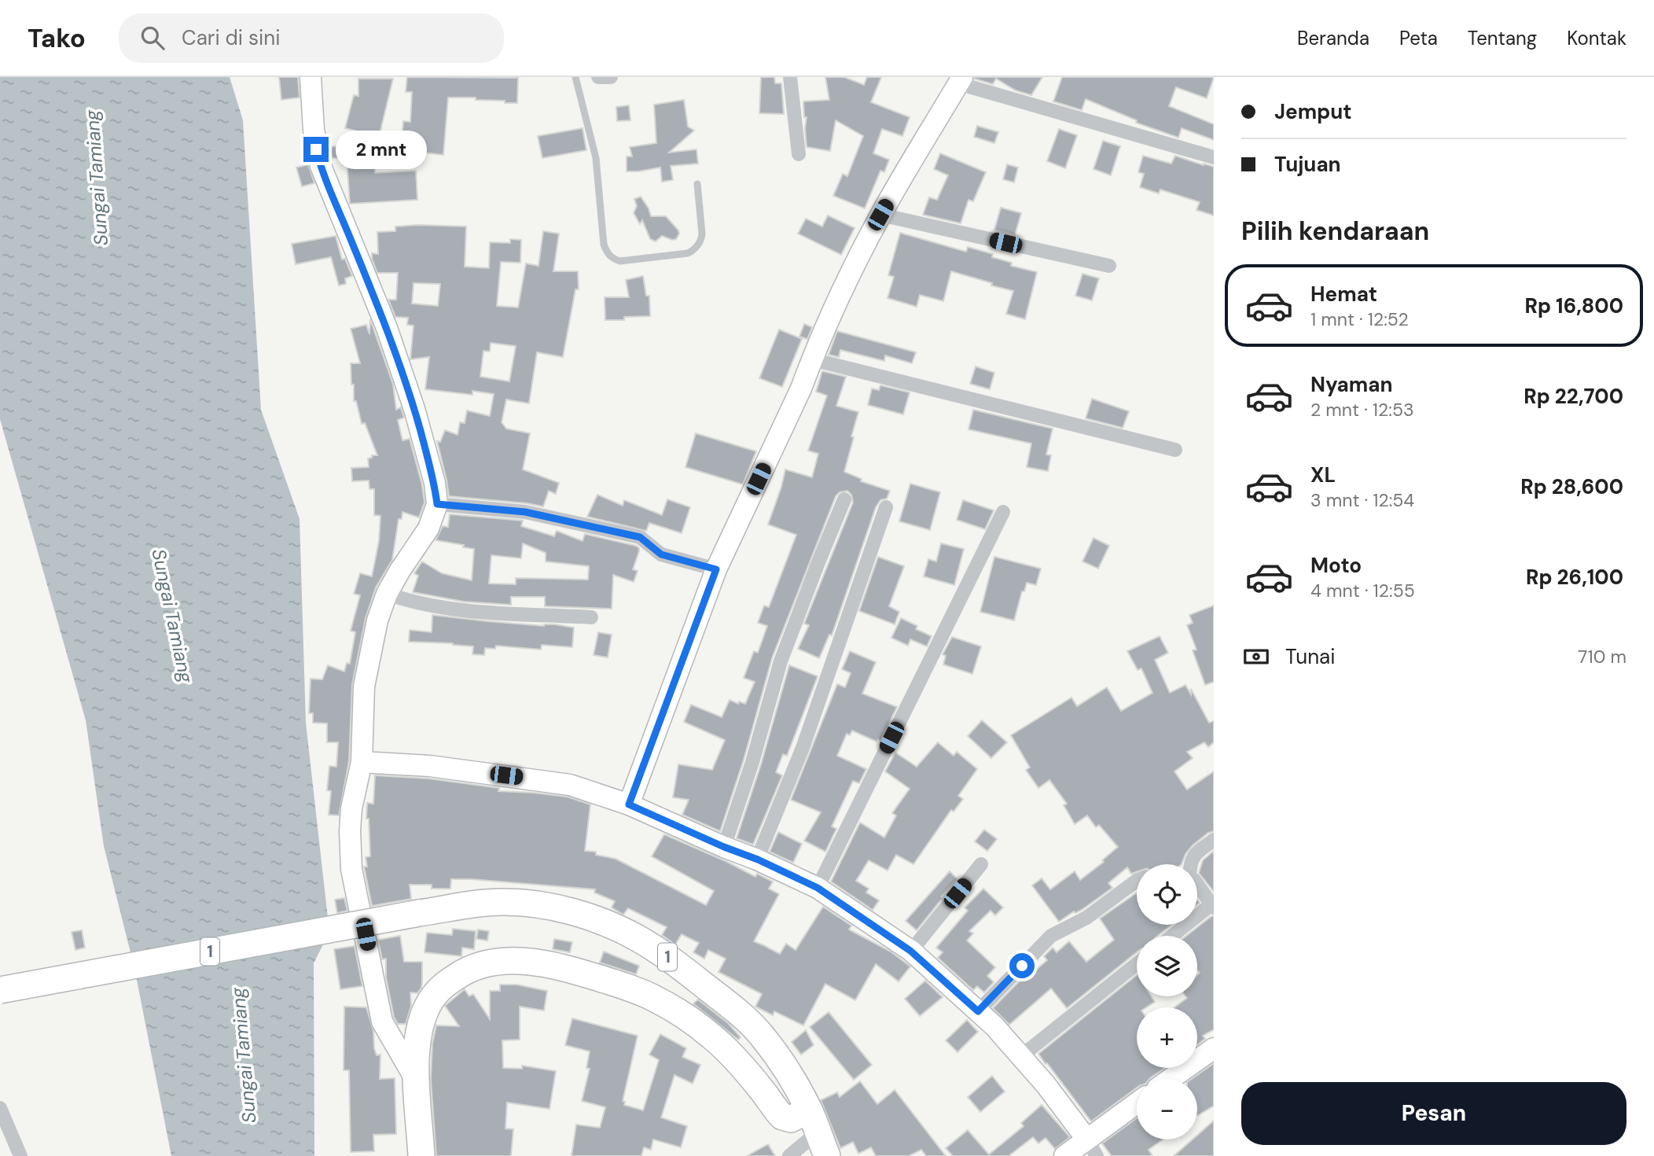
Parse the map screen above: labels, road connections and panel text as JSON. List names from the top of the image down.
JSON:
{
  "streets": {
    "highway": ["1"]
  },
  "water": ["Sungai Tamiang"],
  "page": {
    "header": "Tako",
    "search": "Cari di sini",
    "nav": [
      "Beranda",
      "Peta",
      "Tentang",
      "Kontak"
    ],
    "banner": ["Jemput", "Tujuan"],
    "bubble": "2 mnt",
    "heading": "Pilih kendaraan",
    "list": [
      {
        "name": "Hemat",
        "note": "1 mnt · 12:52",
        "value": "Rp 16,800"
      },
      {
        "name": "Nyaman",
        "note": "2 mnt · 12:53",
        "value": "Rp 22,700"
      },
      {
        "name": "XL",
        "note": "3 mnt · 12:54",
        "value": "Rp 28,600"
      },
      {
        "name": "Moto",
        "note": "4 mnt · 12:55",
        "value": "Rp 26,100"
      }
    ],
    "pay": ["Tunai", "710 m"],
    "map_buttons": ["+", "−"],
    "buttons": "Pesan"
  }
}
